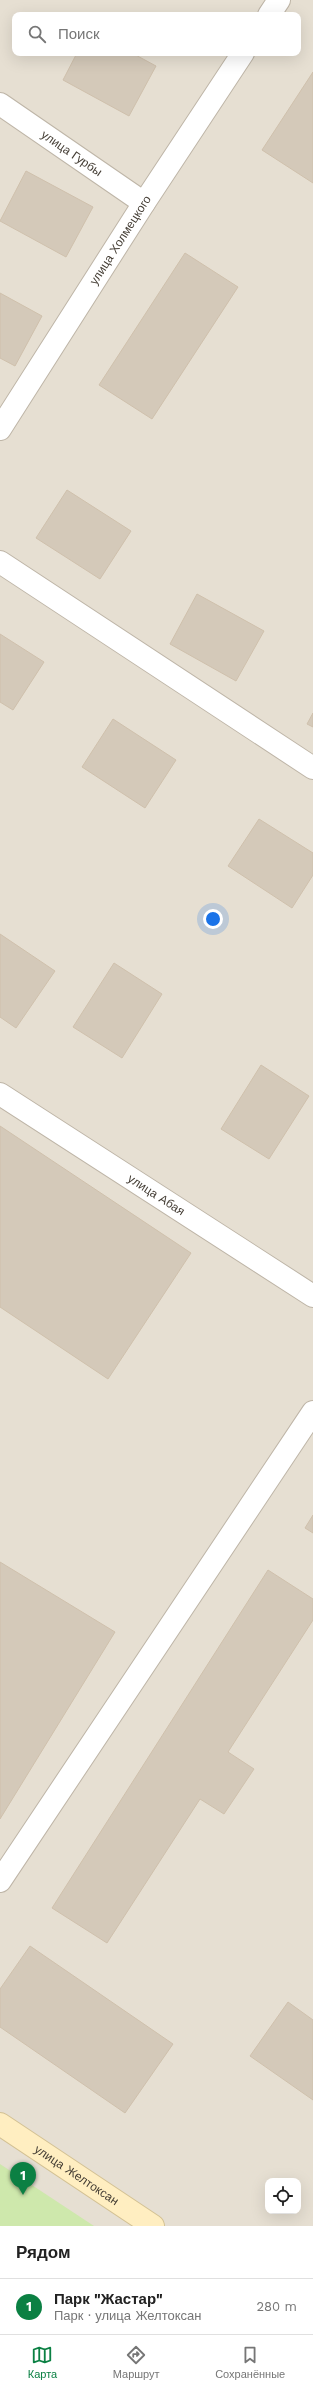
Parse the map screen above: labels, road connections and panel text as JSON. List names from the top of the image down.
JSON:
{
  "streets": {
    "main road": ["улица Желтоксан"],
    "street": ["улица Гурбы", "улица Холмецкого", "улица Абая"]
  },
  "crossings": [
    ["улица Гурбы", "улица Холмецкого"]
  ],
  "page": {
    "search": "Поиск",
    "pins": "1",
    "heading": "Рядом",
    "list": [
      {
        "mark": "1",
        "name": "Парк \"Жастар\"",
        "note": "Парк · улица Желтоксан",
        "value": "280 m"
      }
    ],
    "nav": ["Карта", "Маршрут", "Сохранённые"]
  }
}
